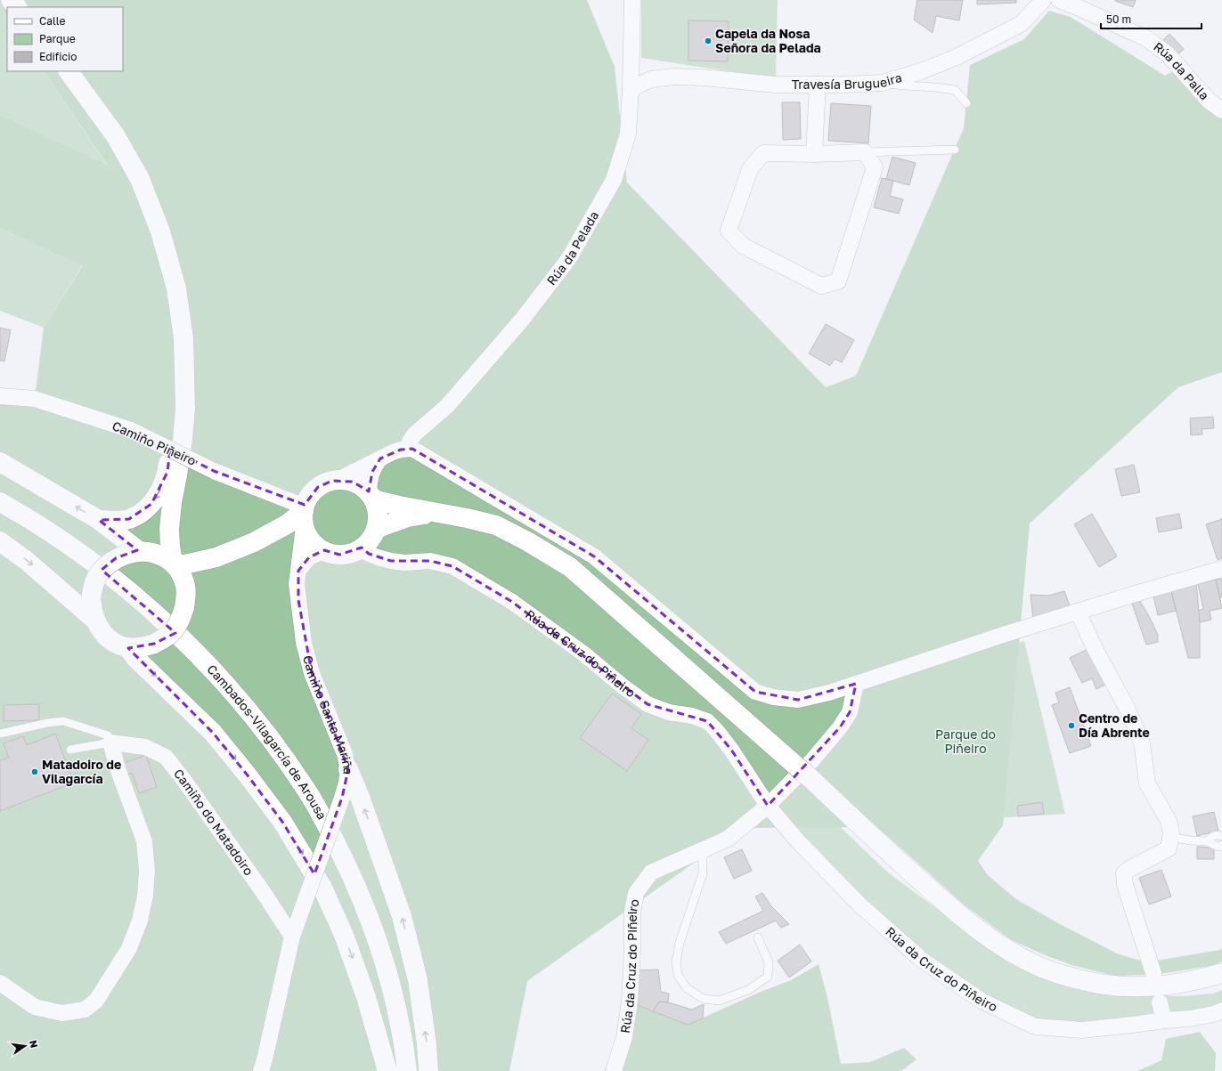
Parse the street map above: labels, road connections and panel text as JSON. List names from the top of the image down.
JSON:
{
  "streets": {
    "main road": ["Cambados-Vilagarcía de Arousa"],
    "street": [
      "Rúa da Palla",
      "Travesía Brugueira",
      "Rúa da Pelada",
      "Camiño Piñeiro",
      "Rúa da Cruz do Piñeiro",
      "Camiño Santa Mariña",
      "Camiño do Matadoiro"
    ]
  },
  "crossings": [
    ["Travesía Brugueira", "Rúa da Pelada"],
    ["Camiño Piñeiro", "Rúa da Cruz do Piñeiro"],
    ["Camiño Piñeiro", "Camiño Santa Mariña"],
    ["Rúa da Cruz do Piñeiro", "Camiño Santa Mariña"],
    ["Camiño Santa Mariña", "Camiño do Matadoiro"]
  ],
  "parks": ["Parque do Piñeiro"],
  "places": ["Capela da Nosa Señora da Pelada", "Centro de Día Abrente", "Matadoiro de Vilagarcía"],
  "legend": ["Calle", "Parque", "Edificio"],
  "scale_bar": "50 m",
  "north": "right"
}
